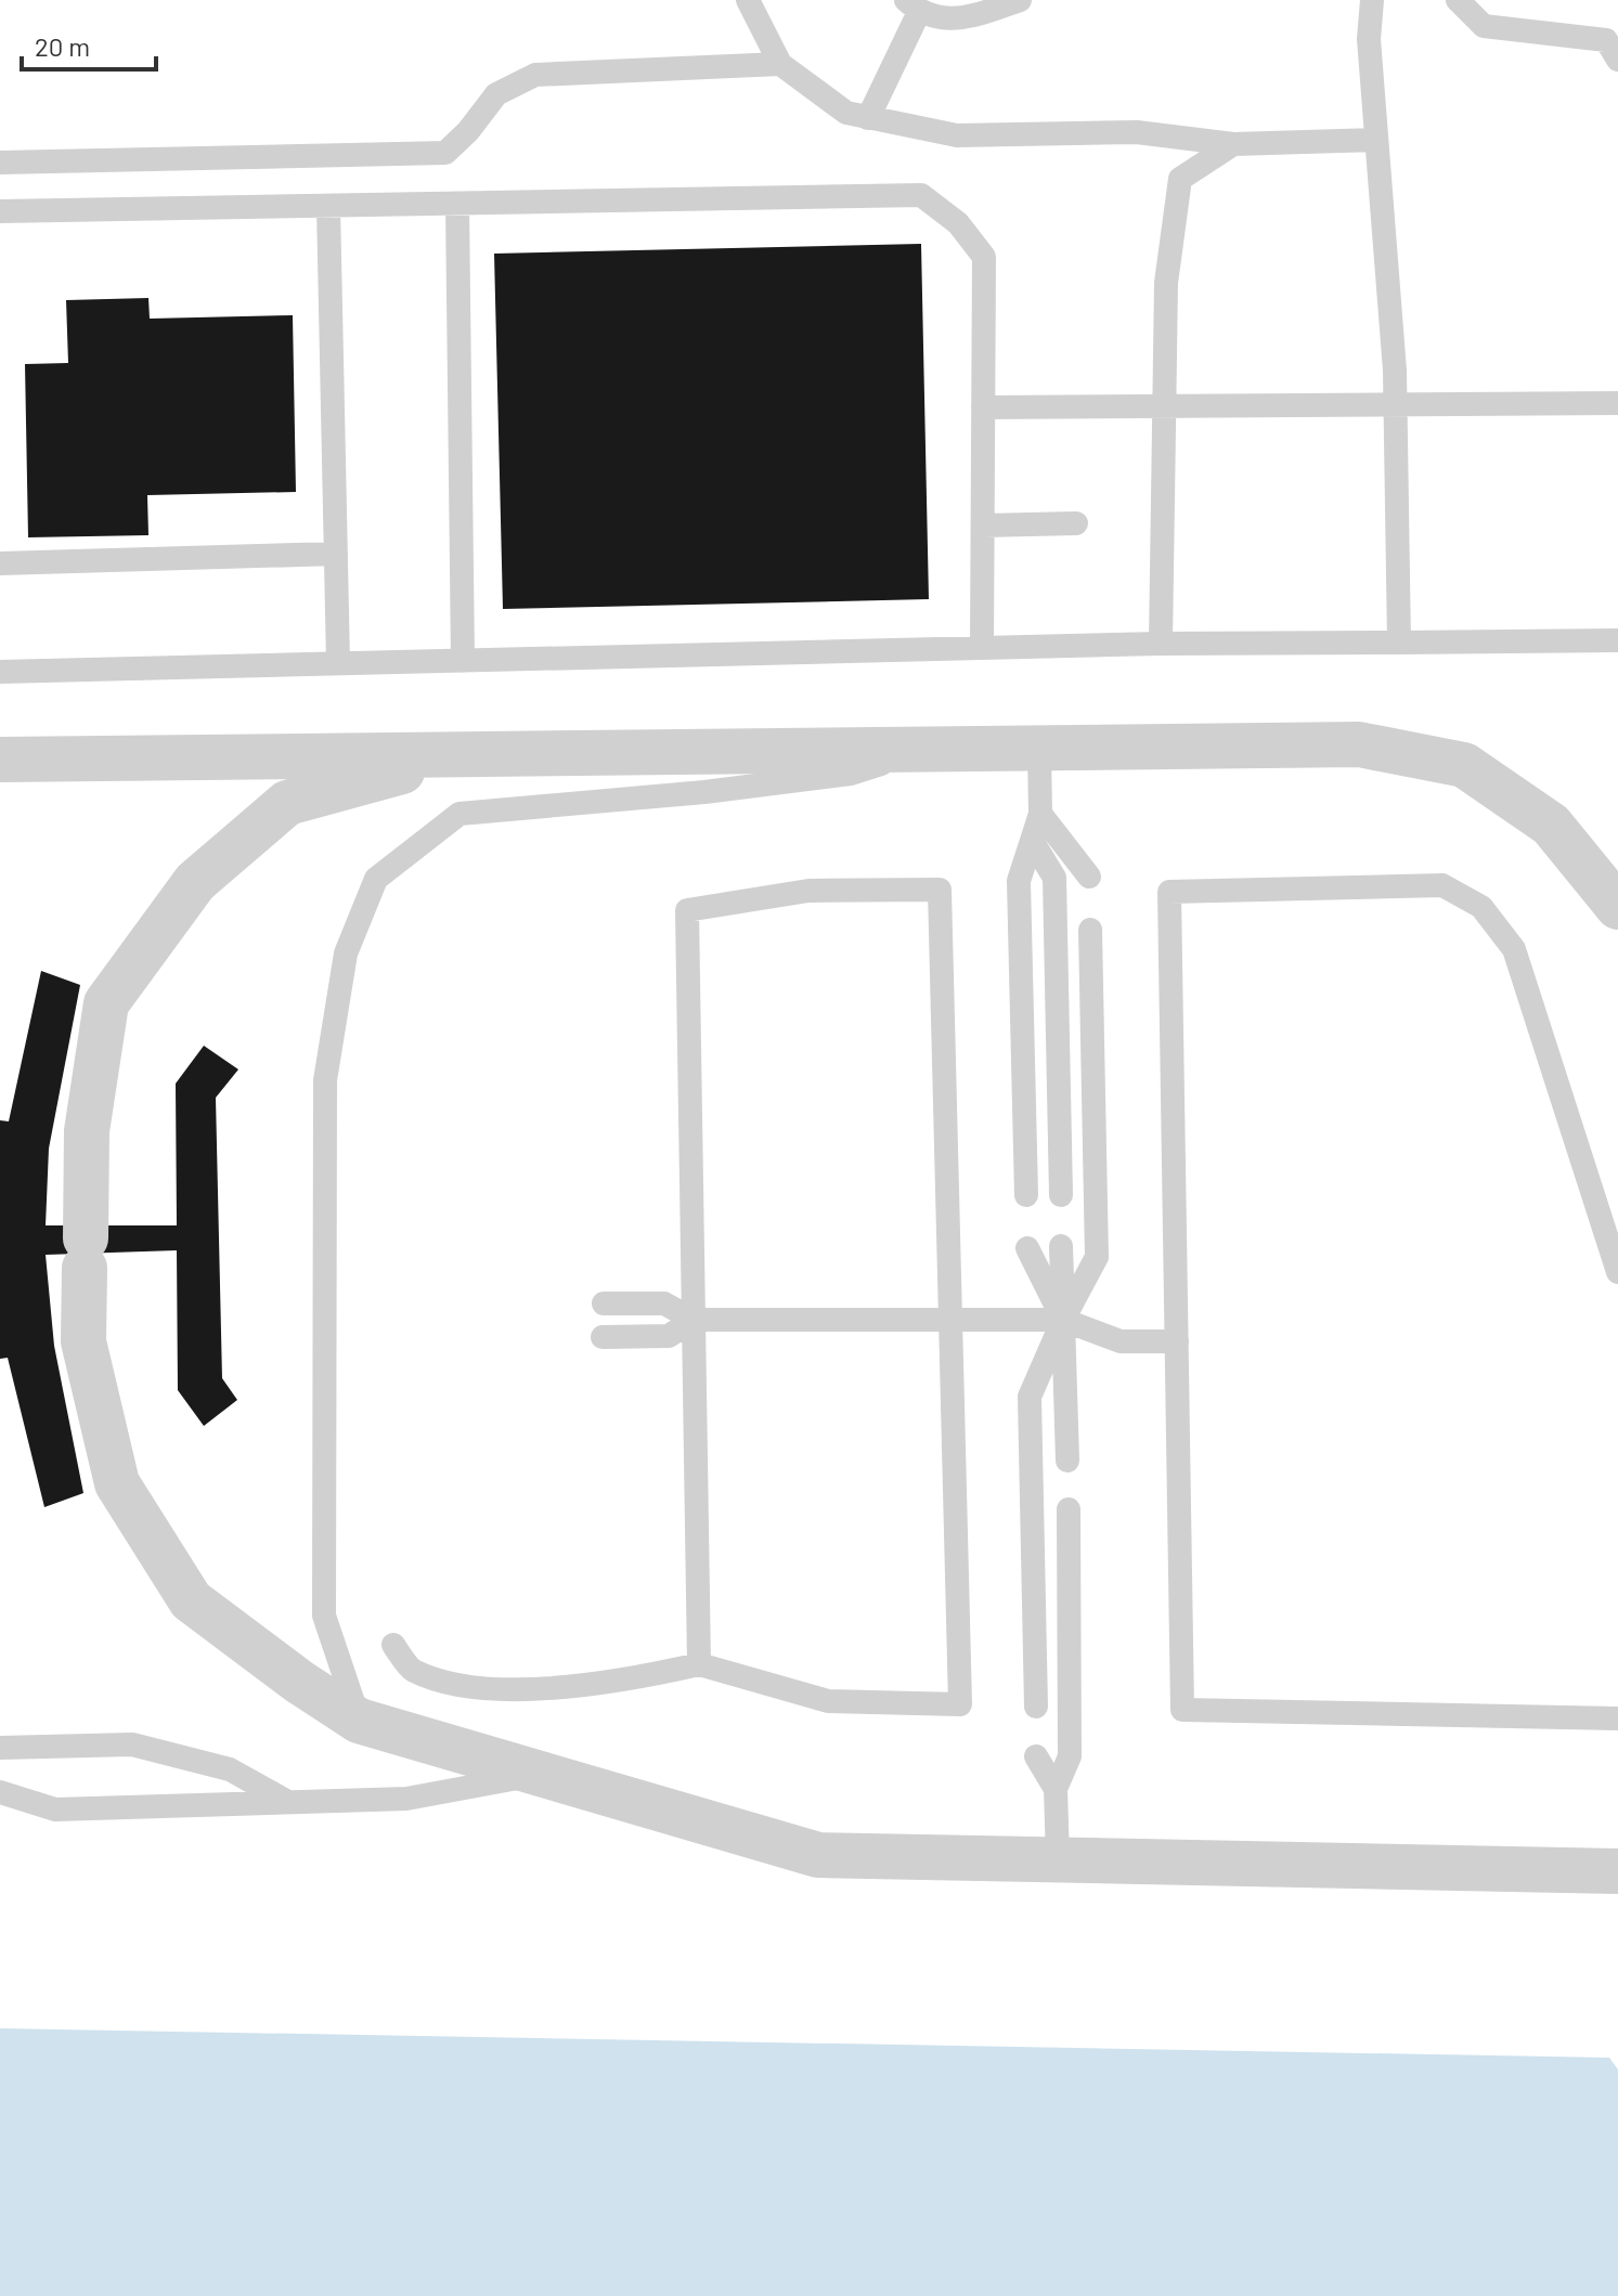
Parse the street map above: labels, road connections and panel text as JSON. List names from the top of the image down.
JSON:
{
  "scale_bar": "20 m"
}
